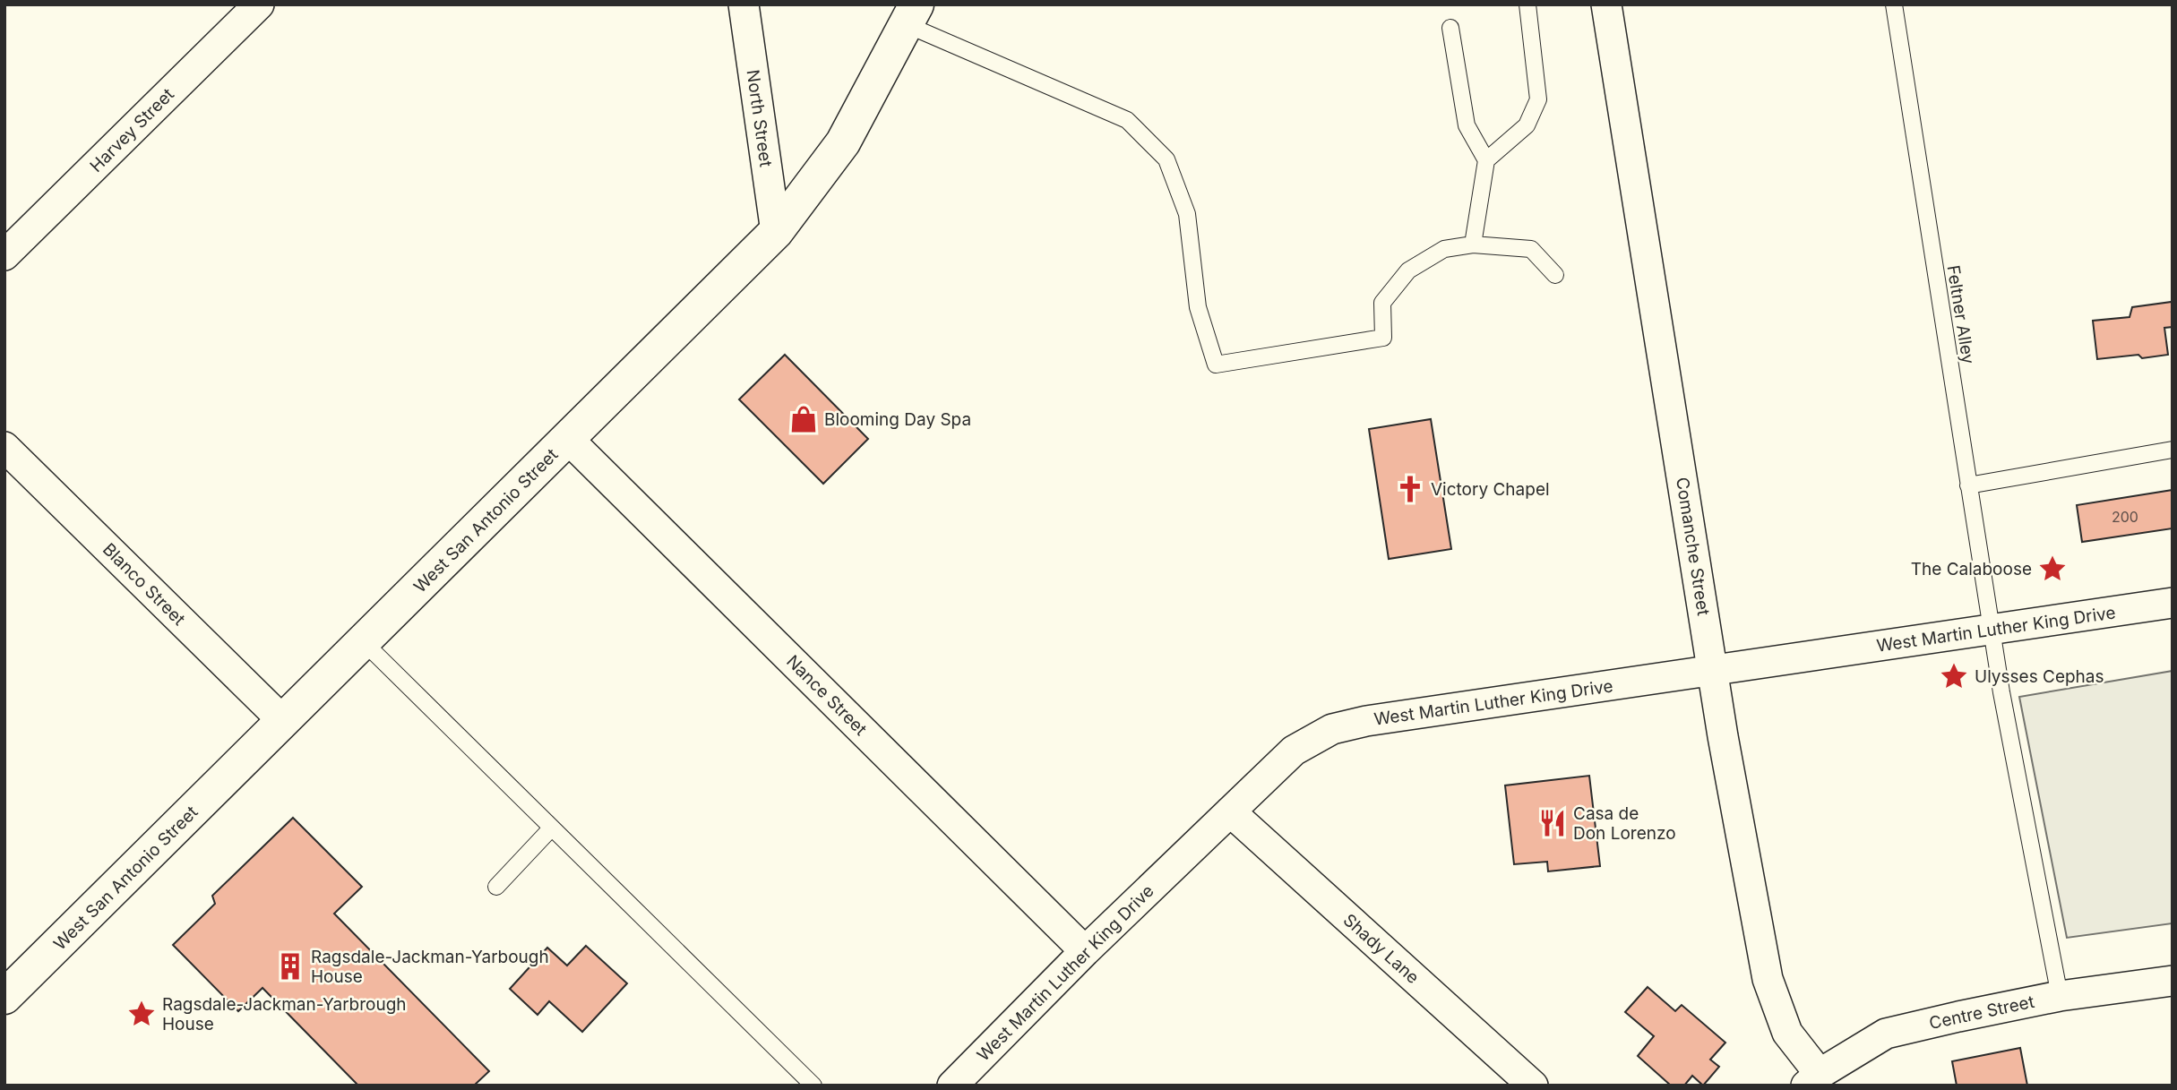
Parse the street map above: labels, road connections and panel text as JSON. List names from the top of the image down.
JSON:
{
  "streets": {
    "street": [
      "North Street",
      "Harvey Street",
      "West San Antonio Street",
      "Comanche Street",
      "Blanco Street",
      "West Martin Luther King Drive",
      "Nance Street",
      "Shady Lane",
      "Centre Street"
    ],
    "lane": ["Feltner Alley"]
  },
  "crossings": [
    ["North Street", "West San Antonio Street"],
    ["Feltner Alley", "West Martin Luther King Drive"],
    ["Feltner Alley", "Centre Street"],
    ["West San Antonio Street", "Blanco Street"],
    ["West San Antonio Street", "Nance Street"],
    ["Comanche Street", "West Martin Luther King Drive"],
    ["Comanche Street", "Centre Street"],
    ["West Martin Luther King Drive", "Nance Street"],
    ["West Martin Luther King Drive", "Shady Lane"]
  ],
  "places": {
    "shop": ["Blooming Day Spa"],
    "church": ["Victory Chapel"],
    "place": ["The Calaboose", "Ulysses Cephas", "Ragsdale-Jackman-Yarbrough House"],
    "restaurant": ["Casa de Don Lorenzo"],
    "building": ["Ragsdale-Jackman-Yarbough House"]
  },
  "house_numbers": ["200"]
}
